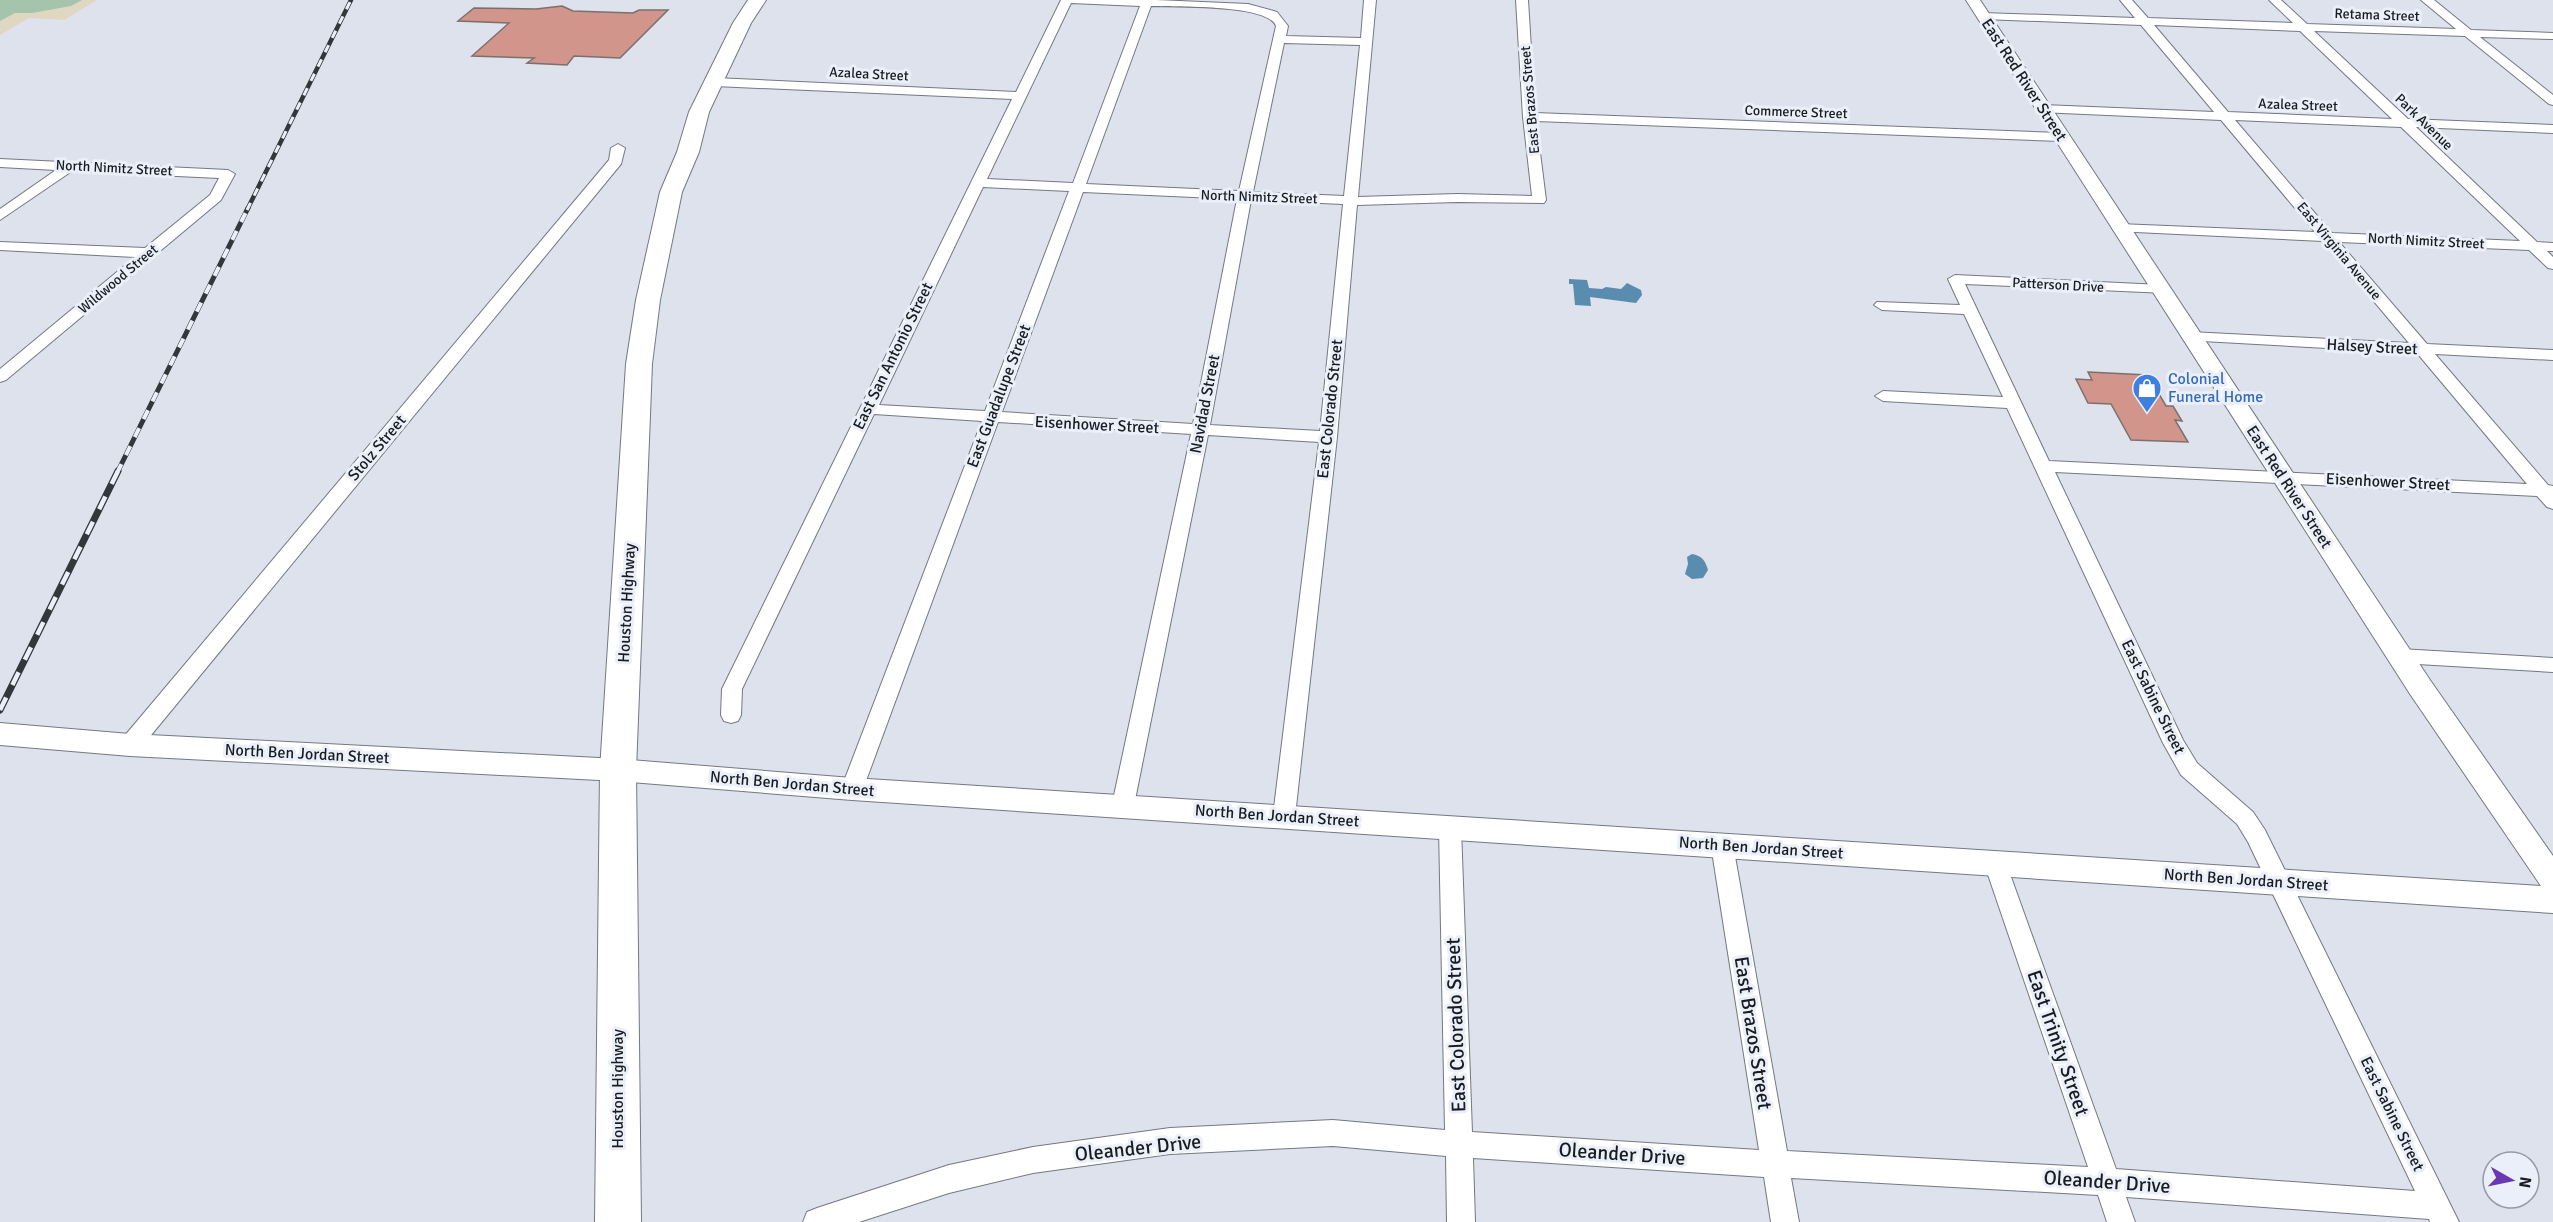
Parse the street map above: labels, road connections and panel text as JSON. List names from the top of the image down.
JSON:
{
  "streets": {
    "main road": ["Houston Highway"],
    "street": [
      "Retama Street",
      "Azalea Street",
      "East Red River Street",
      "East Brazos Street",
      "Commerce Street",
      "Park Avenue",
      "North Nimitz Street",
      "East Virginia Avenue",
      "Wildwood Street",
      "Patterson Drive",
      "Halsey Street",
      "East San Antonio Street",
      "East Guadalupe Street",
      "Navidad Street",
      "East Colorado Street",
      "Eisenhower Street",
      "Stolz Street",
      "East Sabine Street",
      "North Ben Jordan Street",
      "East Trinity Street",
      "Oleander Drive"
    ]
  },
  "crossings": [
    ["Retama Street", "East Red River Street"],
    ["Retama Street", "Park Avenue"],
    ["Retama Street", "East Virginia Avenue"],
    ["Azalea Street", "East Red River Street"],
    ["Azalea Street", "Park Avenue"],
    ["Azalea Street", "East Virginia Avenue"],
    ["Azalea Street", "East San Antonio Street"],
    ["Azalea Street", "Houston Highway"],
    ["East Red River Street", "Commerce Street"],
    ["East Red River Street", "North Nimitz Street"],
    ["East Red River Street", "Patterson Drive"],
    ["East Red River Street", "Halsey Street"],
    ["East Red River Street", "Eisenhower Street"],
    ["East Brazos Street", "Commerce Street"],
    ["East Brazos Street", "North Nimitz Street"],
    ["East Brazos Street", "North Ben Jordan Street"],
    ["East Brazos Street", "Oleander Drive"],
    ["Park Avenue", "North Nimitz Street"],
    ["North Nimitz Street", "East Virginia Avenue"],
    ["North Nimitz Street", "Wildwood Street"],
    ["North Nimitz Street", "East San Antonio Street"],
    ["North Nimitz Street", "East Guadalupe Street"],
    ["North Nimitz Street", "Navidad Street"],
    ["North Nimitz Street", "East Colorado Street"],
    ["East Virginia Avenue", "Halsey Street"],
    ["East Virginia Avenue", "Eisenhower Street"],
    ["Patterson Drive", "East Sabine Street"],
    ["East San Antonio Street", "Eisenhower Street"],
    ["East Guadalupe Street", "Navidad Street"],
    ["East Guadalupe Street", "Eisenhower Street"],
    ["East Guadalupe Street", "North Ben Jordan Street"],
    ["Navidad Street", "Eisenhower Street"],
    ["Navidad Street", "North Ben Jordan Street"],
    ["East Colorado Street", "Eisenhower Street"],
    ["East Colorado Street", "North Ben Jordan Street"],
    ["East Colorado Street", "Oleander Drive"],
    ["Eisenhower Street", "East Sabine Street"],
    ["Stolz Street", "North Ben Jordan Street"],
    ["Houston Highway", "North Ben Jordan Street"],
    ["East Sabine Street", "North Ben Jordan Street"],
    ["East Sabine Street", "Oleander Drive"],
    ["North Ben Jordan Street", "East Trinity Street"],
    ["East Trinity Street", "Oleander Drive"]
  ],
  "places": {
    "shop": ["Colonial Funeral Home"]
  },
  "north": "right"
}
